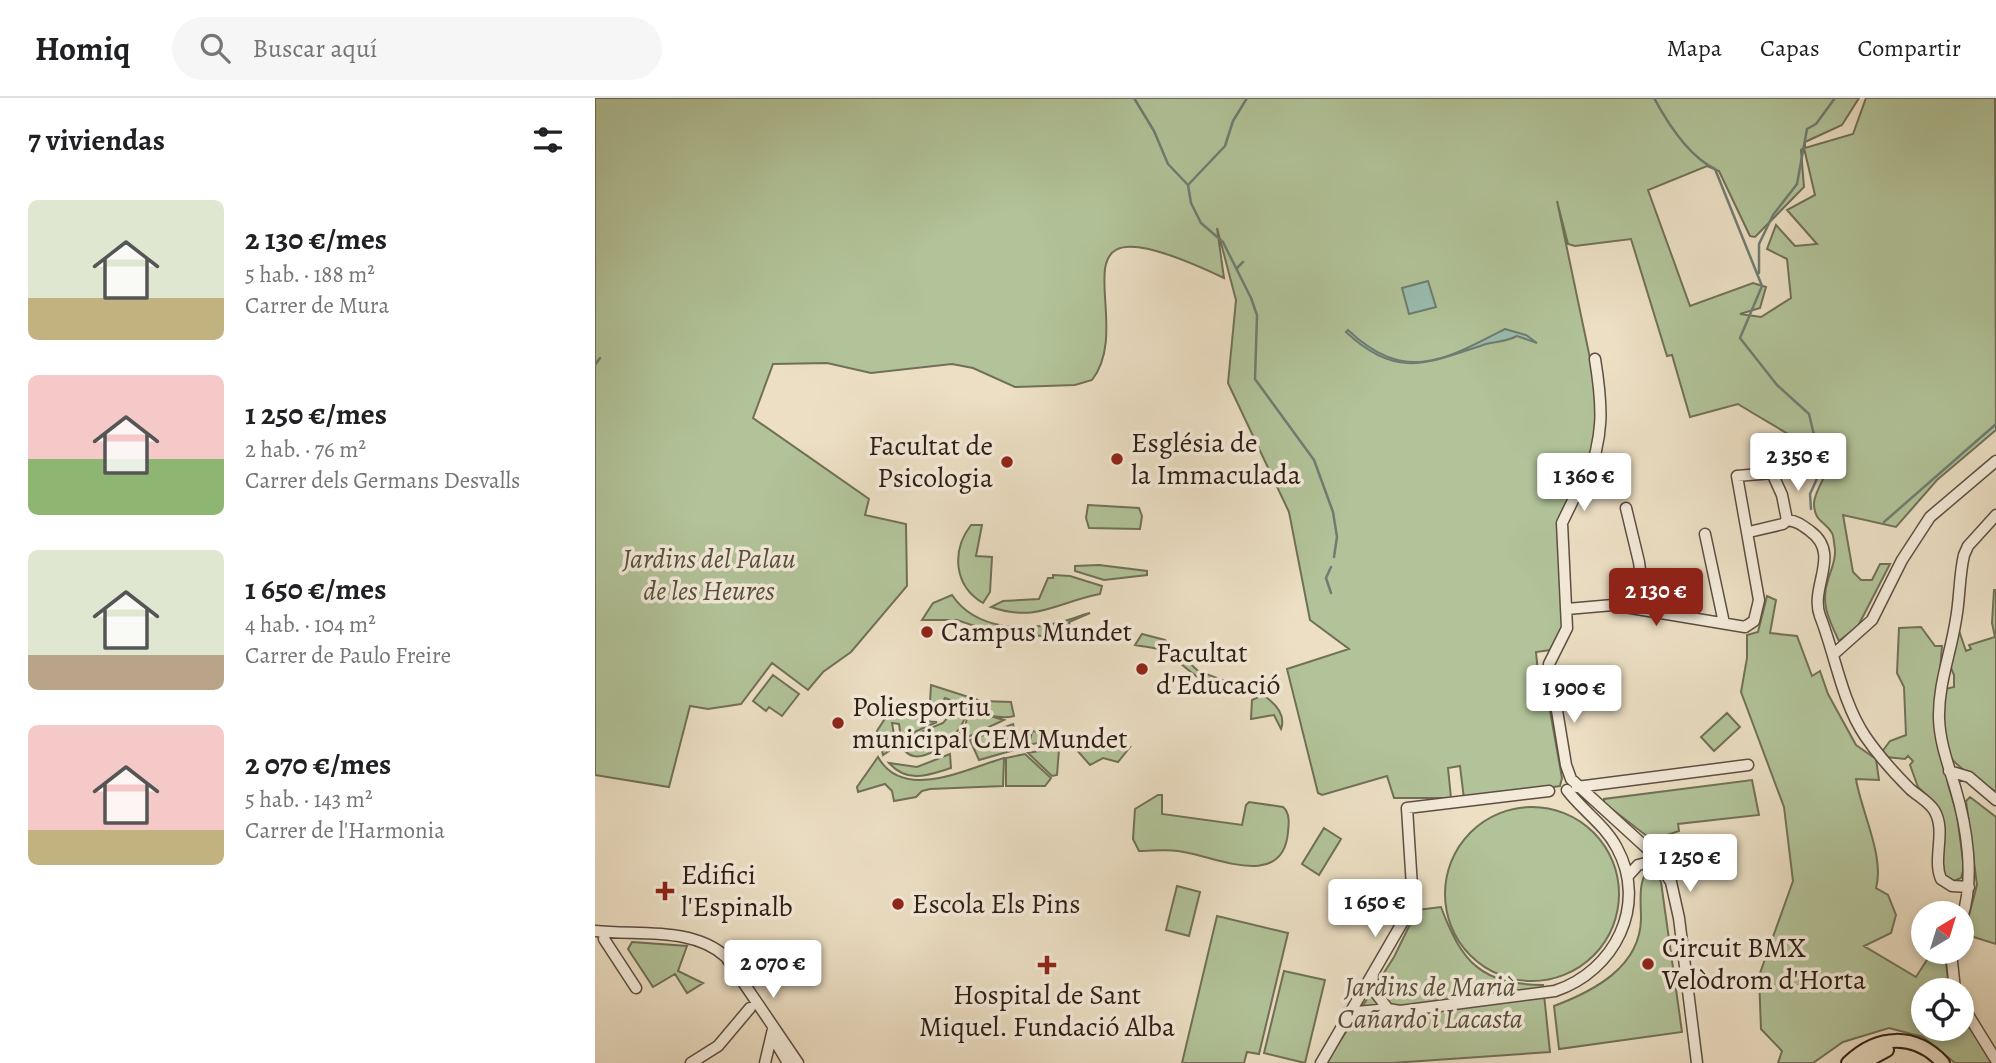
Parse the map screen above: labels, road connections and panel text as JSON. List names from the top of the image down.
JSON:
{
  "parks": ["Jardins del Palau de les Heures", "Jardins de Marià Cañardo i Lacasta"],
  "places": {
    "other": [
      "Església de la Immaculada",
      "Facultat de Psicologia",
      "Campus Mundet",
      "Facultat d'Educació",
      "Poliesportiu municipal CEM Mundet",
      "Escola Els Pins",
      "Circuit BMX Velòdrom d'Horta"
    ],
    "health": ["Edifici l'Espinalb", "Hospital de Sant Miquel. Fundació Alba"]
  },
  "north": "top right",
  "page": {
    "header": "Homiq",
    "search": "Buscar aquí",
    "nav": ["Mapa", "Capas", "Compartir"],
    "heading": "7 viviendas",
    "list": [
      {
        "name": "2 130 €/mes",
        "note": "5 hab. · 188 m² · Carrer de Mura"
      },
      {
        "name": "1 250 €/mes",
        "note": "2 hab. · 76 m² · Carrer dels Germans Desvalls"
      },
      {
        "name": "1 650 €/mes",
        "note": "4 hab. · 104 m² · Carrer de Paulo Freire"
      },
      {
        "name": "2 070 €/mes",
        "note": "5 hab. · 143 m² · Carrer de l'Harmonia"
      }
    ],
    "price": [
      "2 350 €",
      "1 360 €",
      "2 130 €",
      "1 900 €",
      "1 250 €",
      "1 650 €",
      "2 070 €"
    ]
  }
}
